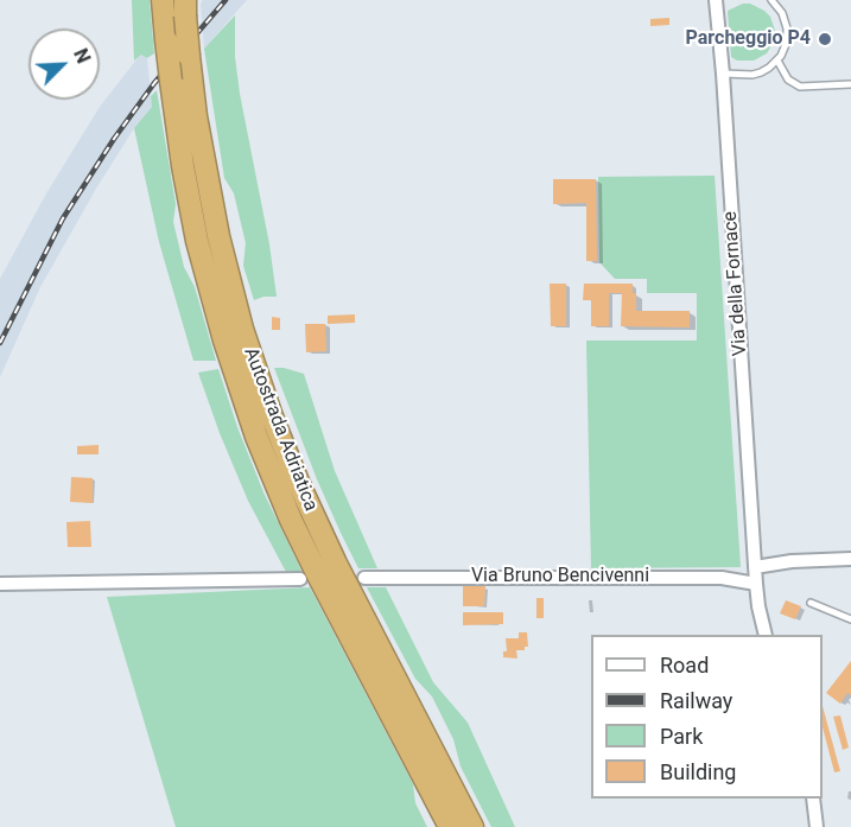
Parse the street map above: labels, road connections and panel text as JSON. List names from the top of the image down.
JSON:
{
  "streets": {
    "highway": ["Autostrada Adriatica"],
    "street": ["Via della Fornace", "Via Bruno Bencivenni"]
  },
  "crossings": [
    ["Via della Fornace", "Via Bruno Bencivenni"]
  ],
  "places": ["Parcheggio P4"],
  "legend": [
    "Road",
    "Railway",
    "Park",
    "Building"
  ],
  "north": "top right"
}
